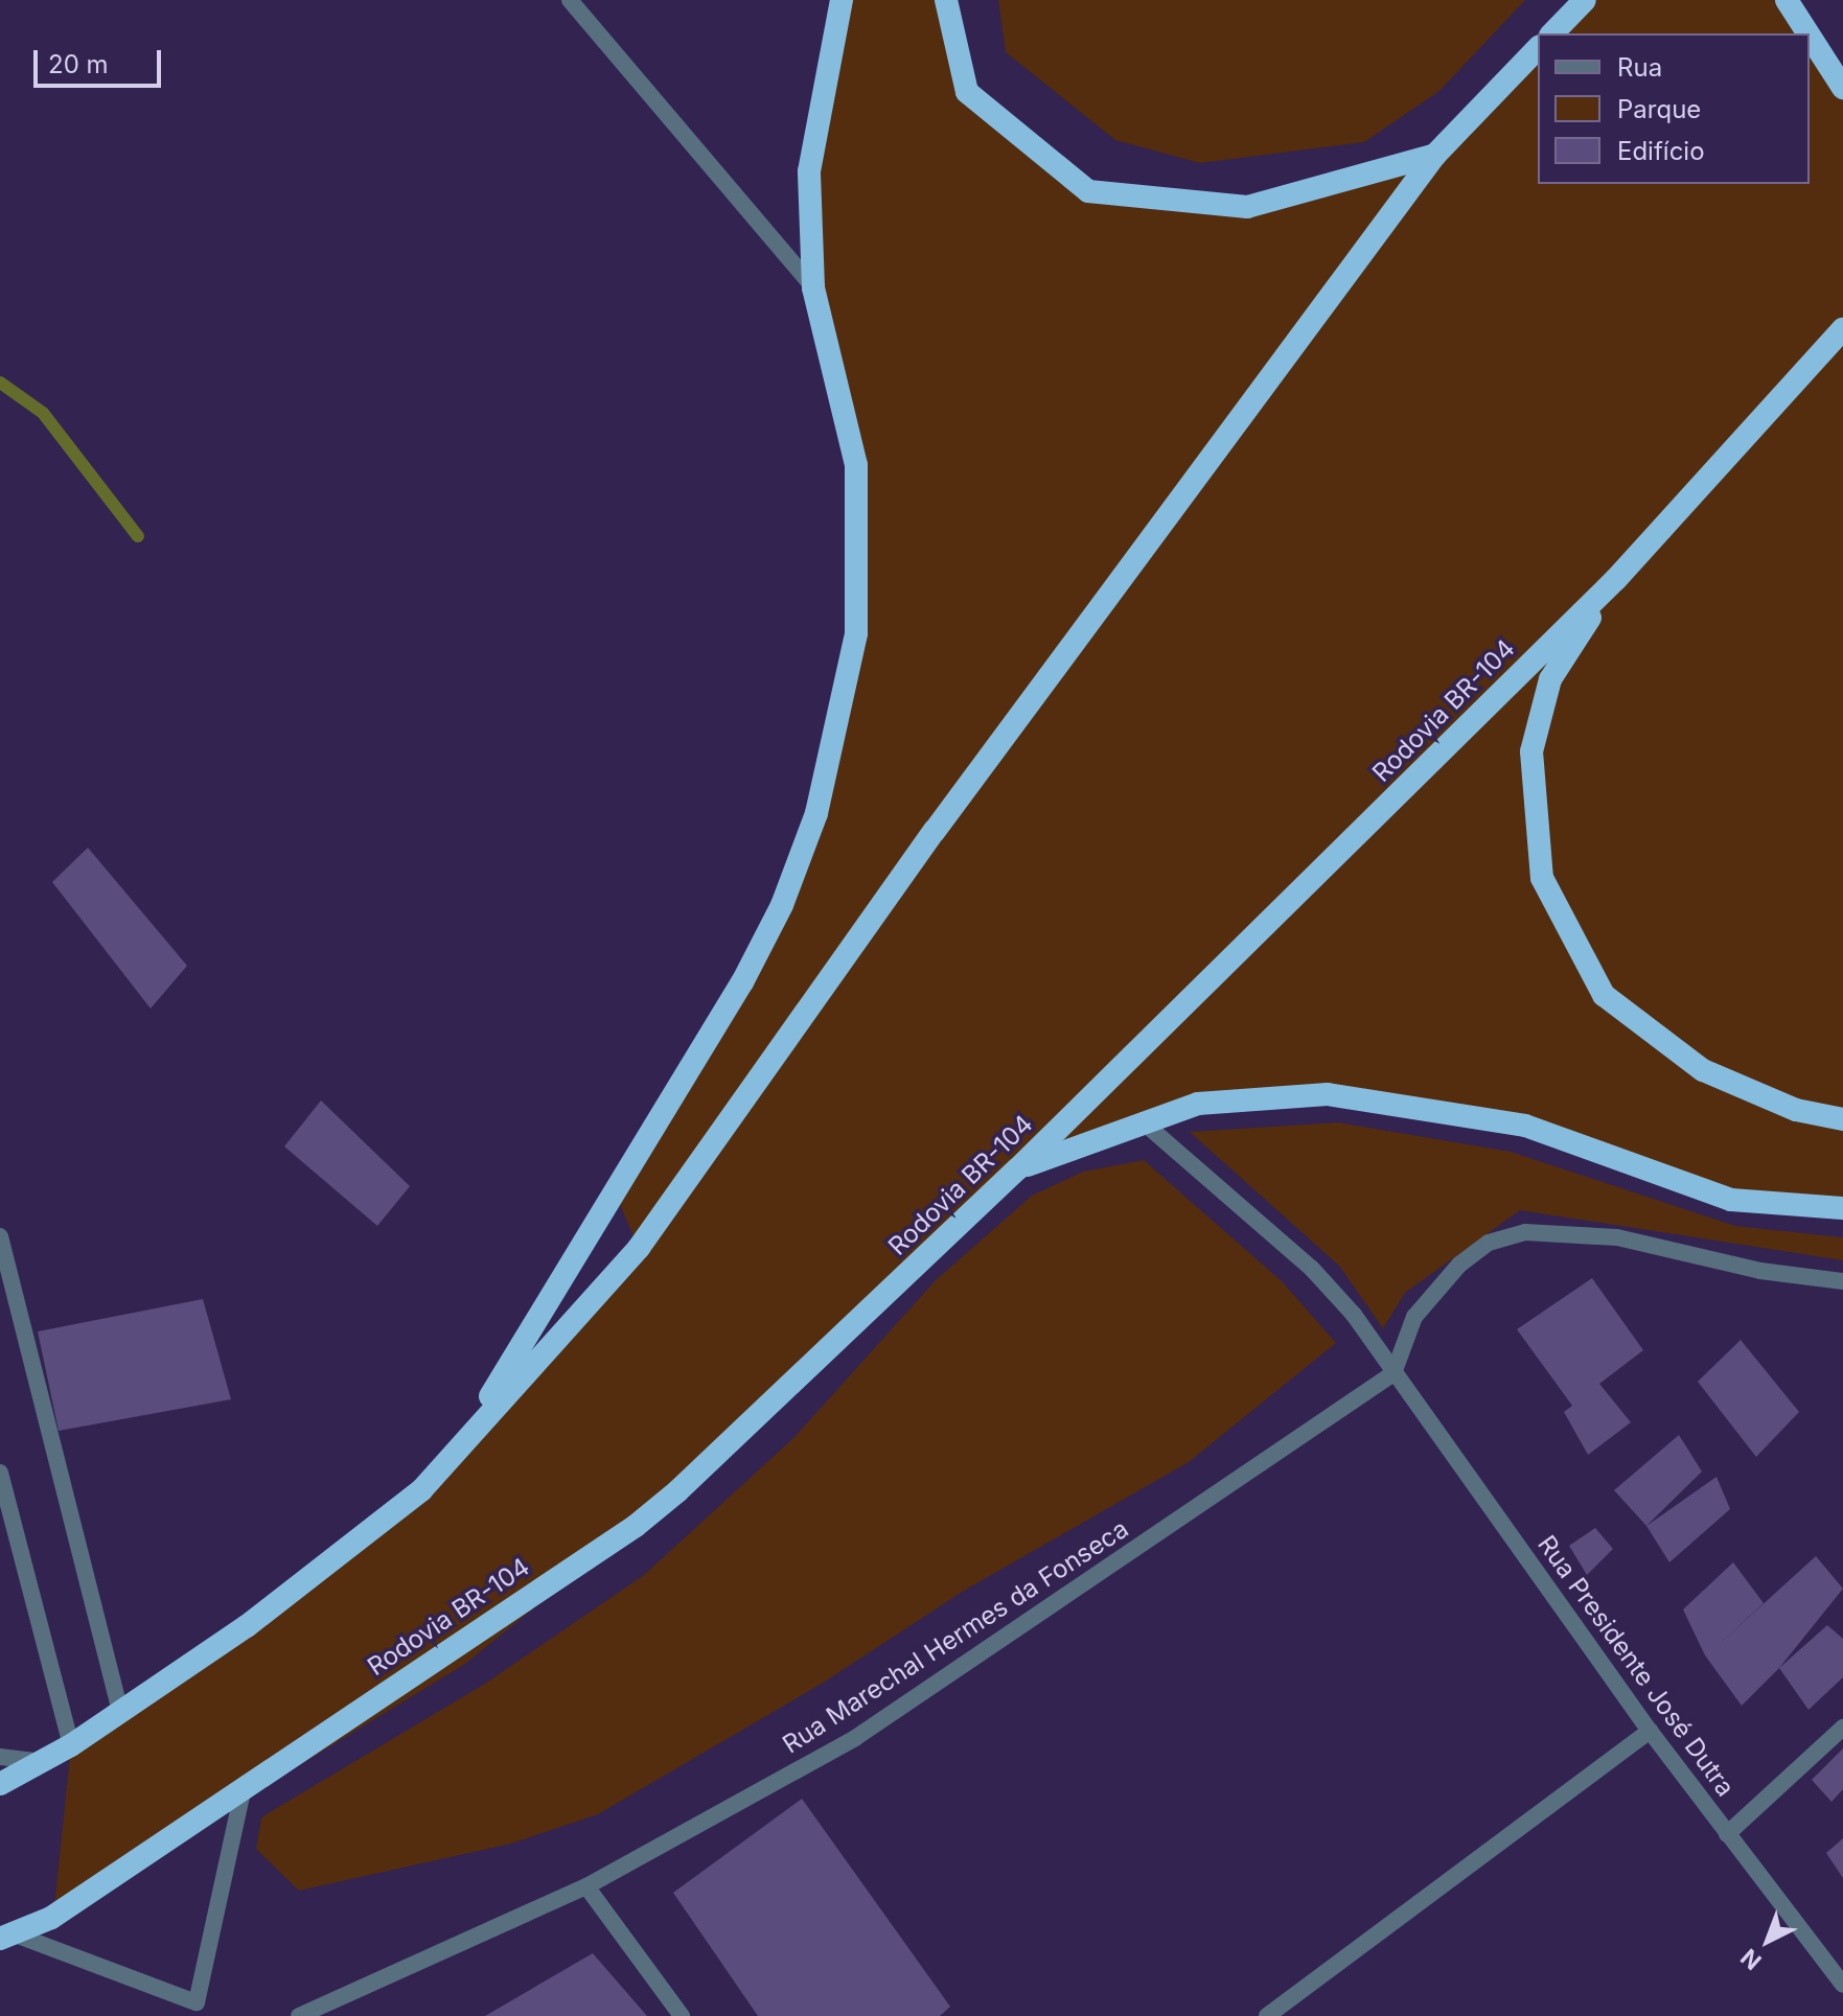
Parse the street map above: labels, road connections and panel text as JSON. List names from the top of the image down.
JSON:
{
  "streets": {
    "highway": ["Rodovia BR-104"],
    "street": ["Rua Marechal Hermes da Fonseca", "Rua Presidente José Dutra"]
  },
  "crossings": [
    ["Rua Marechal Hermes da Fonseca", "Rua Presidente José Dutra"]
  ],
  "legend": ["Rua", "Parque", "Edifício"],
  "scale_bar": "20 m",
  "north": "bottom left"
}
